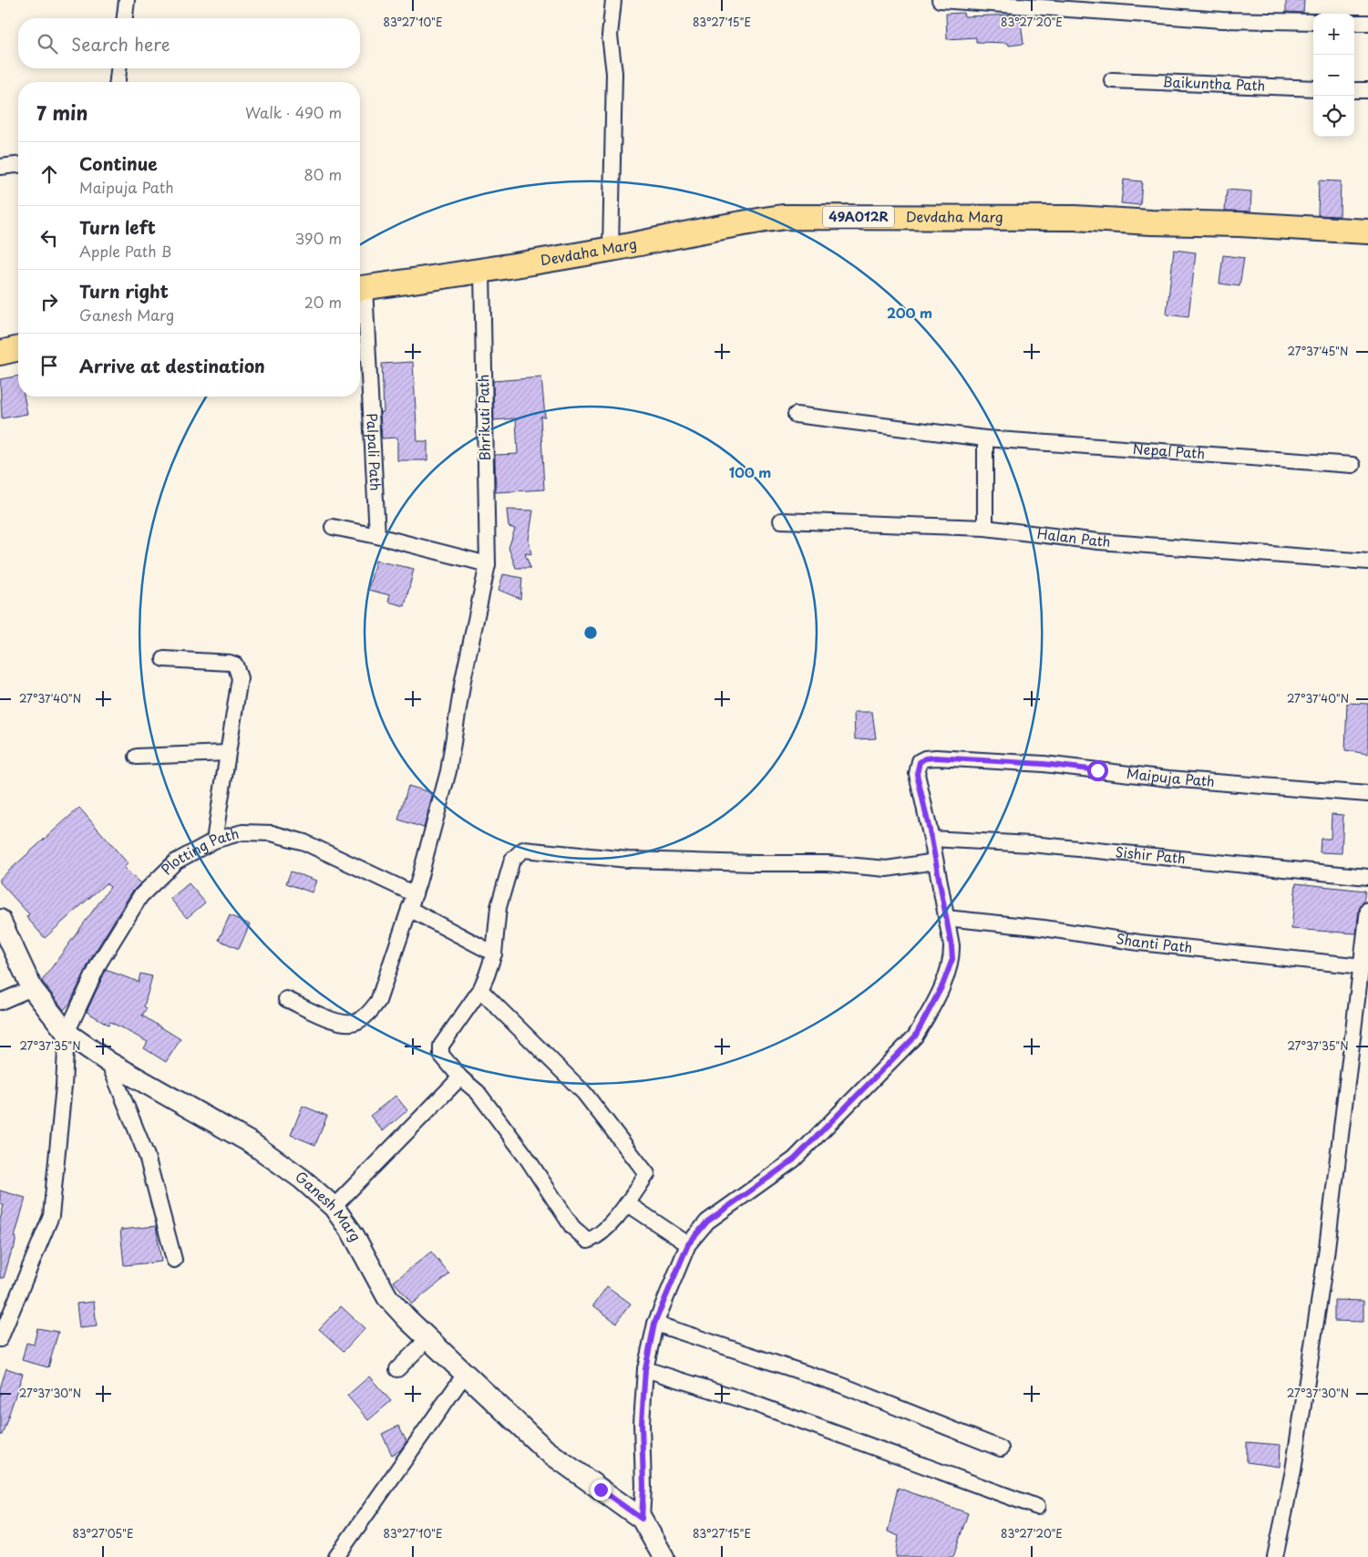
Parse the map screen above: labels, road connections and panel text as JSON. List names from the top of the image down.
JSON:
{
  "streets": {
    "main road": ["49A012R", "Devdaha Marg"],
    "street": [
      "Baikuntha Path",
      "Bhrikuti Path",
      "Palpali Path",
      "Nepal Path",
      "Halan Path",
      "Maipuja Path",
      "Plotting Path",
      "Sishir Path",
      "Shanti Path",
      "Ganesh Marg"
    ]
  },
  "crossings": [
    ["Devdaha Marg", "Bhrikuti Path"],
    ["Bhrikuti Path", "Plotting Path"],
    ["Maipuja Path", "Sishir Path"],
    ["Plotting Path", "Ganesh Marg"]
  ],
  "page": {
    "map_buttons": ["+", "−"],
    "search": "Search here",
    "heading": ["7 min", "Walk · 490 m"],
    "list": [
      ["Continue", "Maipuja Path", "80 m"],
      ["Turn left", "Apple Path B", "390 m"],
      ["Turn right", "Ganesh Marg", "20 m"],
      "Arrive at destination"
    ]
  },
  "coordinates": [
    "83°27'10\"E",
    "83°27'15\"E",
    "83°27'20\"E",
    "27°37'45\"N",
    "27°37'40\"N",
    "27°37'35\"N",
    "27°37'30\"N",
    "83°27'05\"E"
  ],
  "rings": ["200 m", "100 m"]
}
